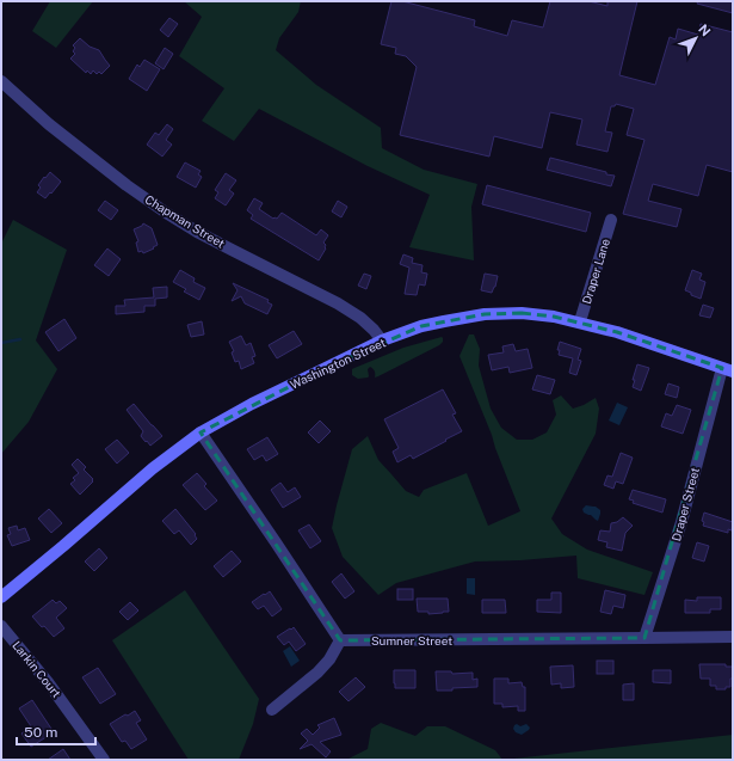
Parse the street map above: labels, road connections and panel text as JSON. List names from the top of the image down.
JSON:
{
  "streets": {
    "main road": ["Washington Street"],
    "street": [
      "Chapman Street",
      "Draper Lane",
      "Draper Street",
      "Sumner Street",
      "Larkin Court"
    ]
  },
  "crossings": [
    ["Chapman Street", "Washington Street"],
    ["Draper Lane", "Washington Street"],
    ["Washington Street", "Draper Street"],
    ["Draper Street", "Sumner Street"]
  ],
  "scale_bar": "50 m",
  "north": "top right"
}
